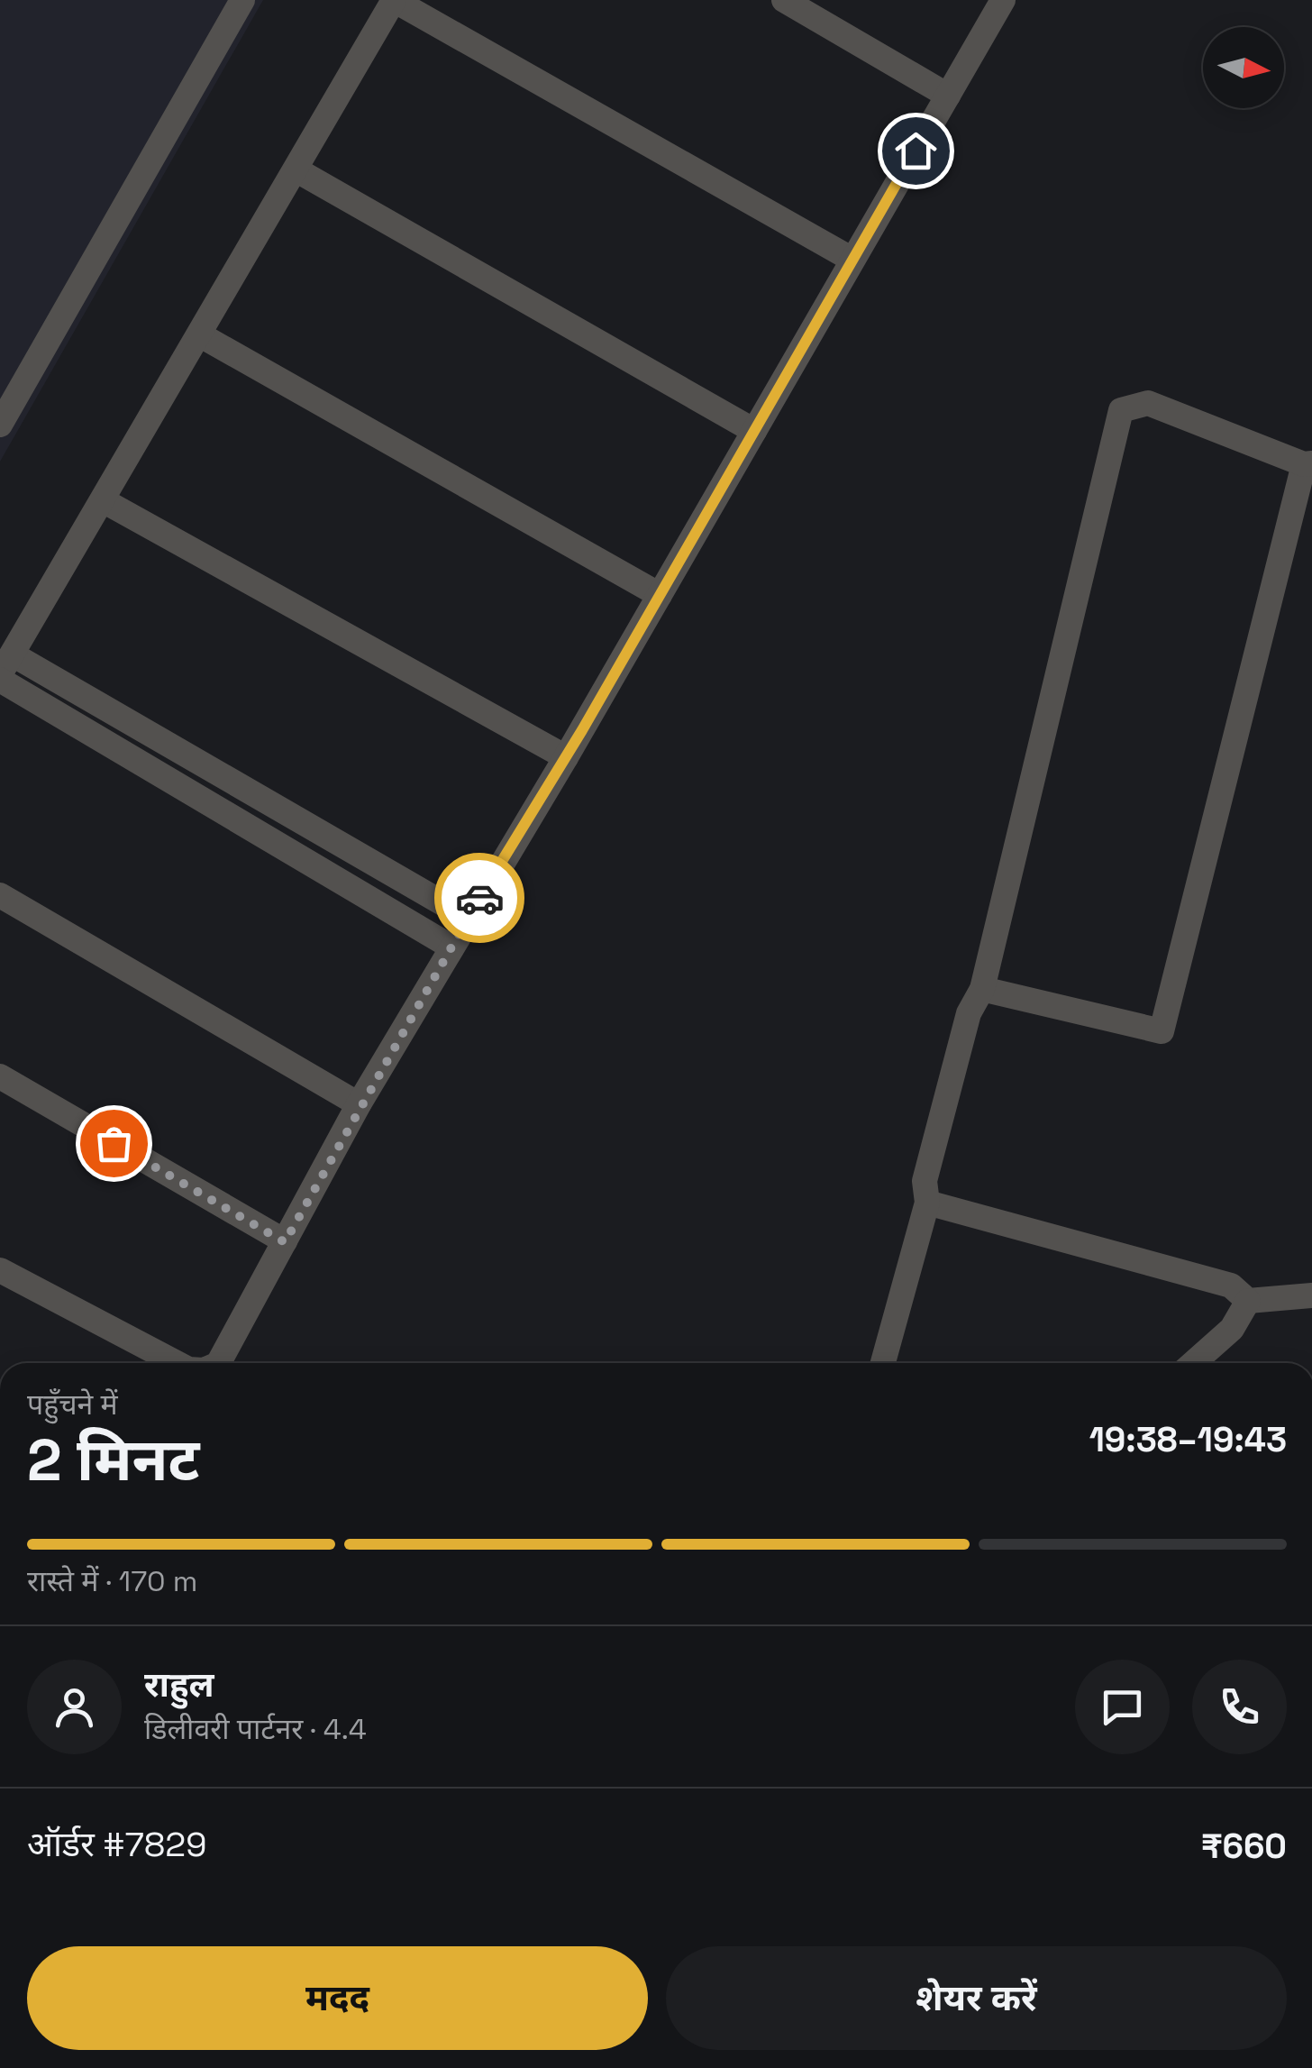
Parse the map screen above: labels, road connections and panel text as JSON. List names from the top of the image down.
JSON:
{
  "north": "right",
  "page": {
    "heading": ["2 मिनट", "पहुँचने में", "19:38–19:43"],
    "panel": [
      "राहुल",
      "डिलीवरी पार्टनर · 4.4",
      "ऑर्डर #7829",
      "₹660"
    ],
    "bar": "रास्ते में · 170 m",
    "buttons": ["मदद", "शेयर करें"]
  }
}
